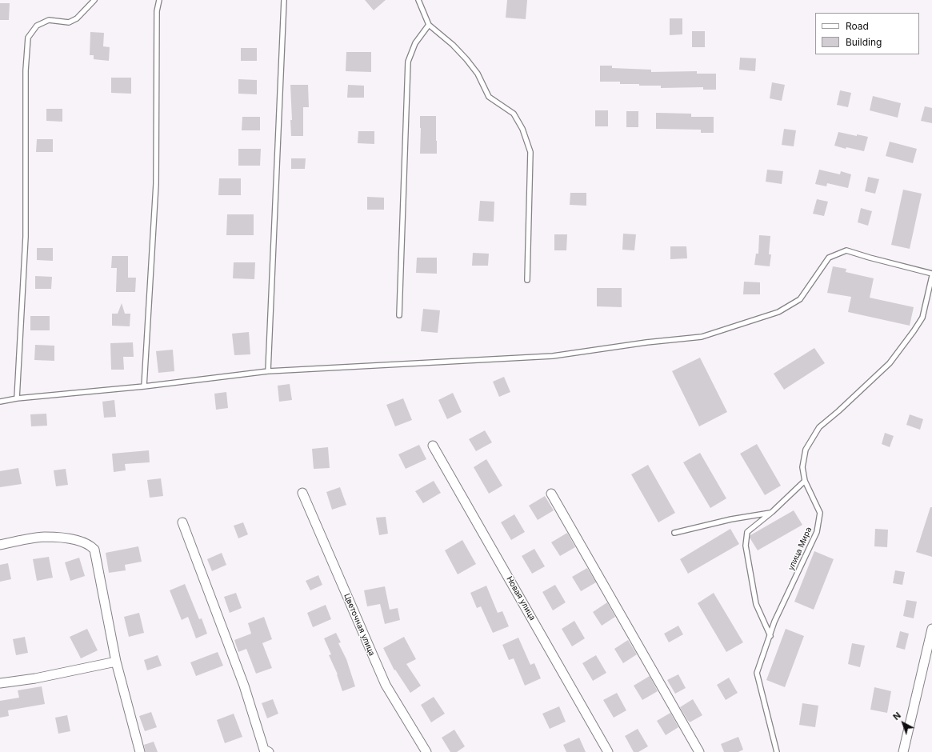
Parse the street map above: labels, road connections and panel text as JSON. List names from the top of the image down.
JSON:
{
  "streets": {
    "street": ["Новая улица", "Цветочная улица"],
    "lane": ["улица Мира"]
  },
  "legend": ["Road", "Building"],
  "north": "top left"
}
